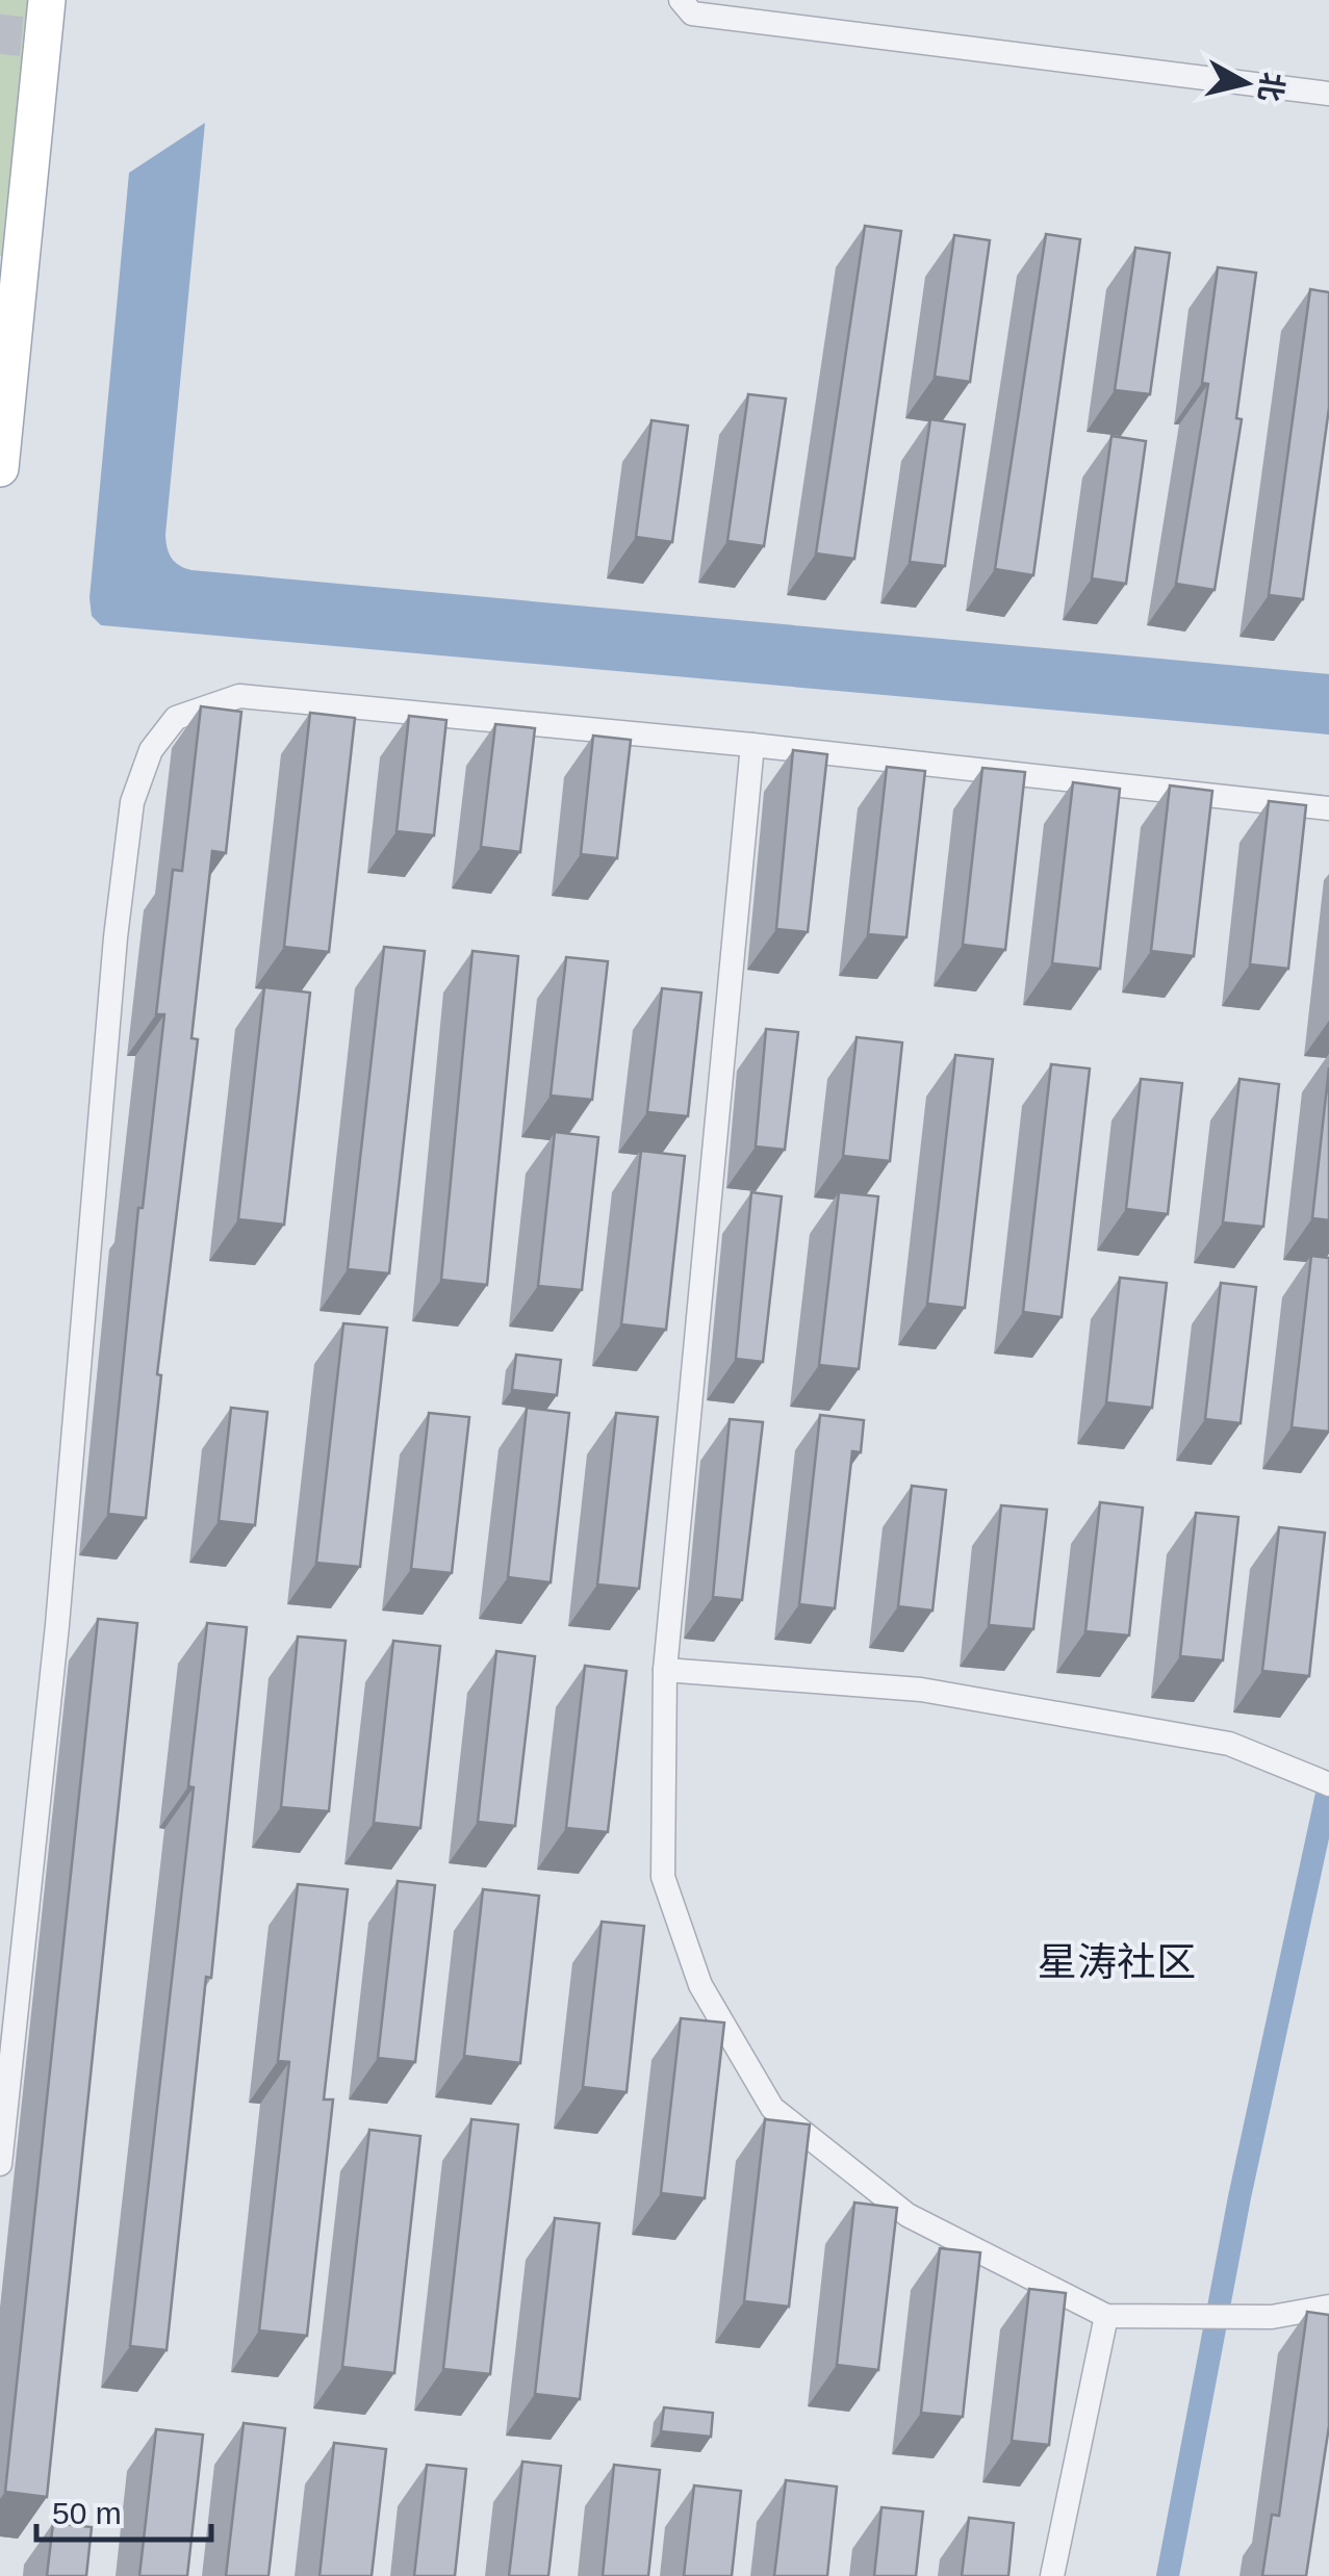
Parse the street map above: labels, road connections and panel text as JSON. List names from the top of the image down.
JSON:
{
  "districts": ["星涛社区"],
  "scale_bar": "50 m",
  "north": "right"
}
